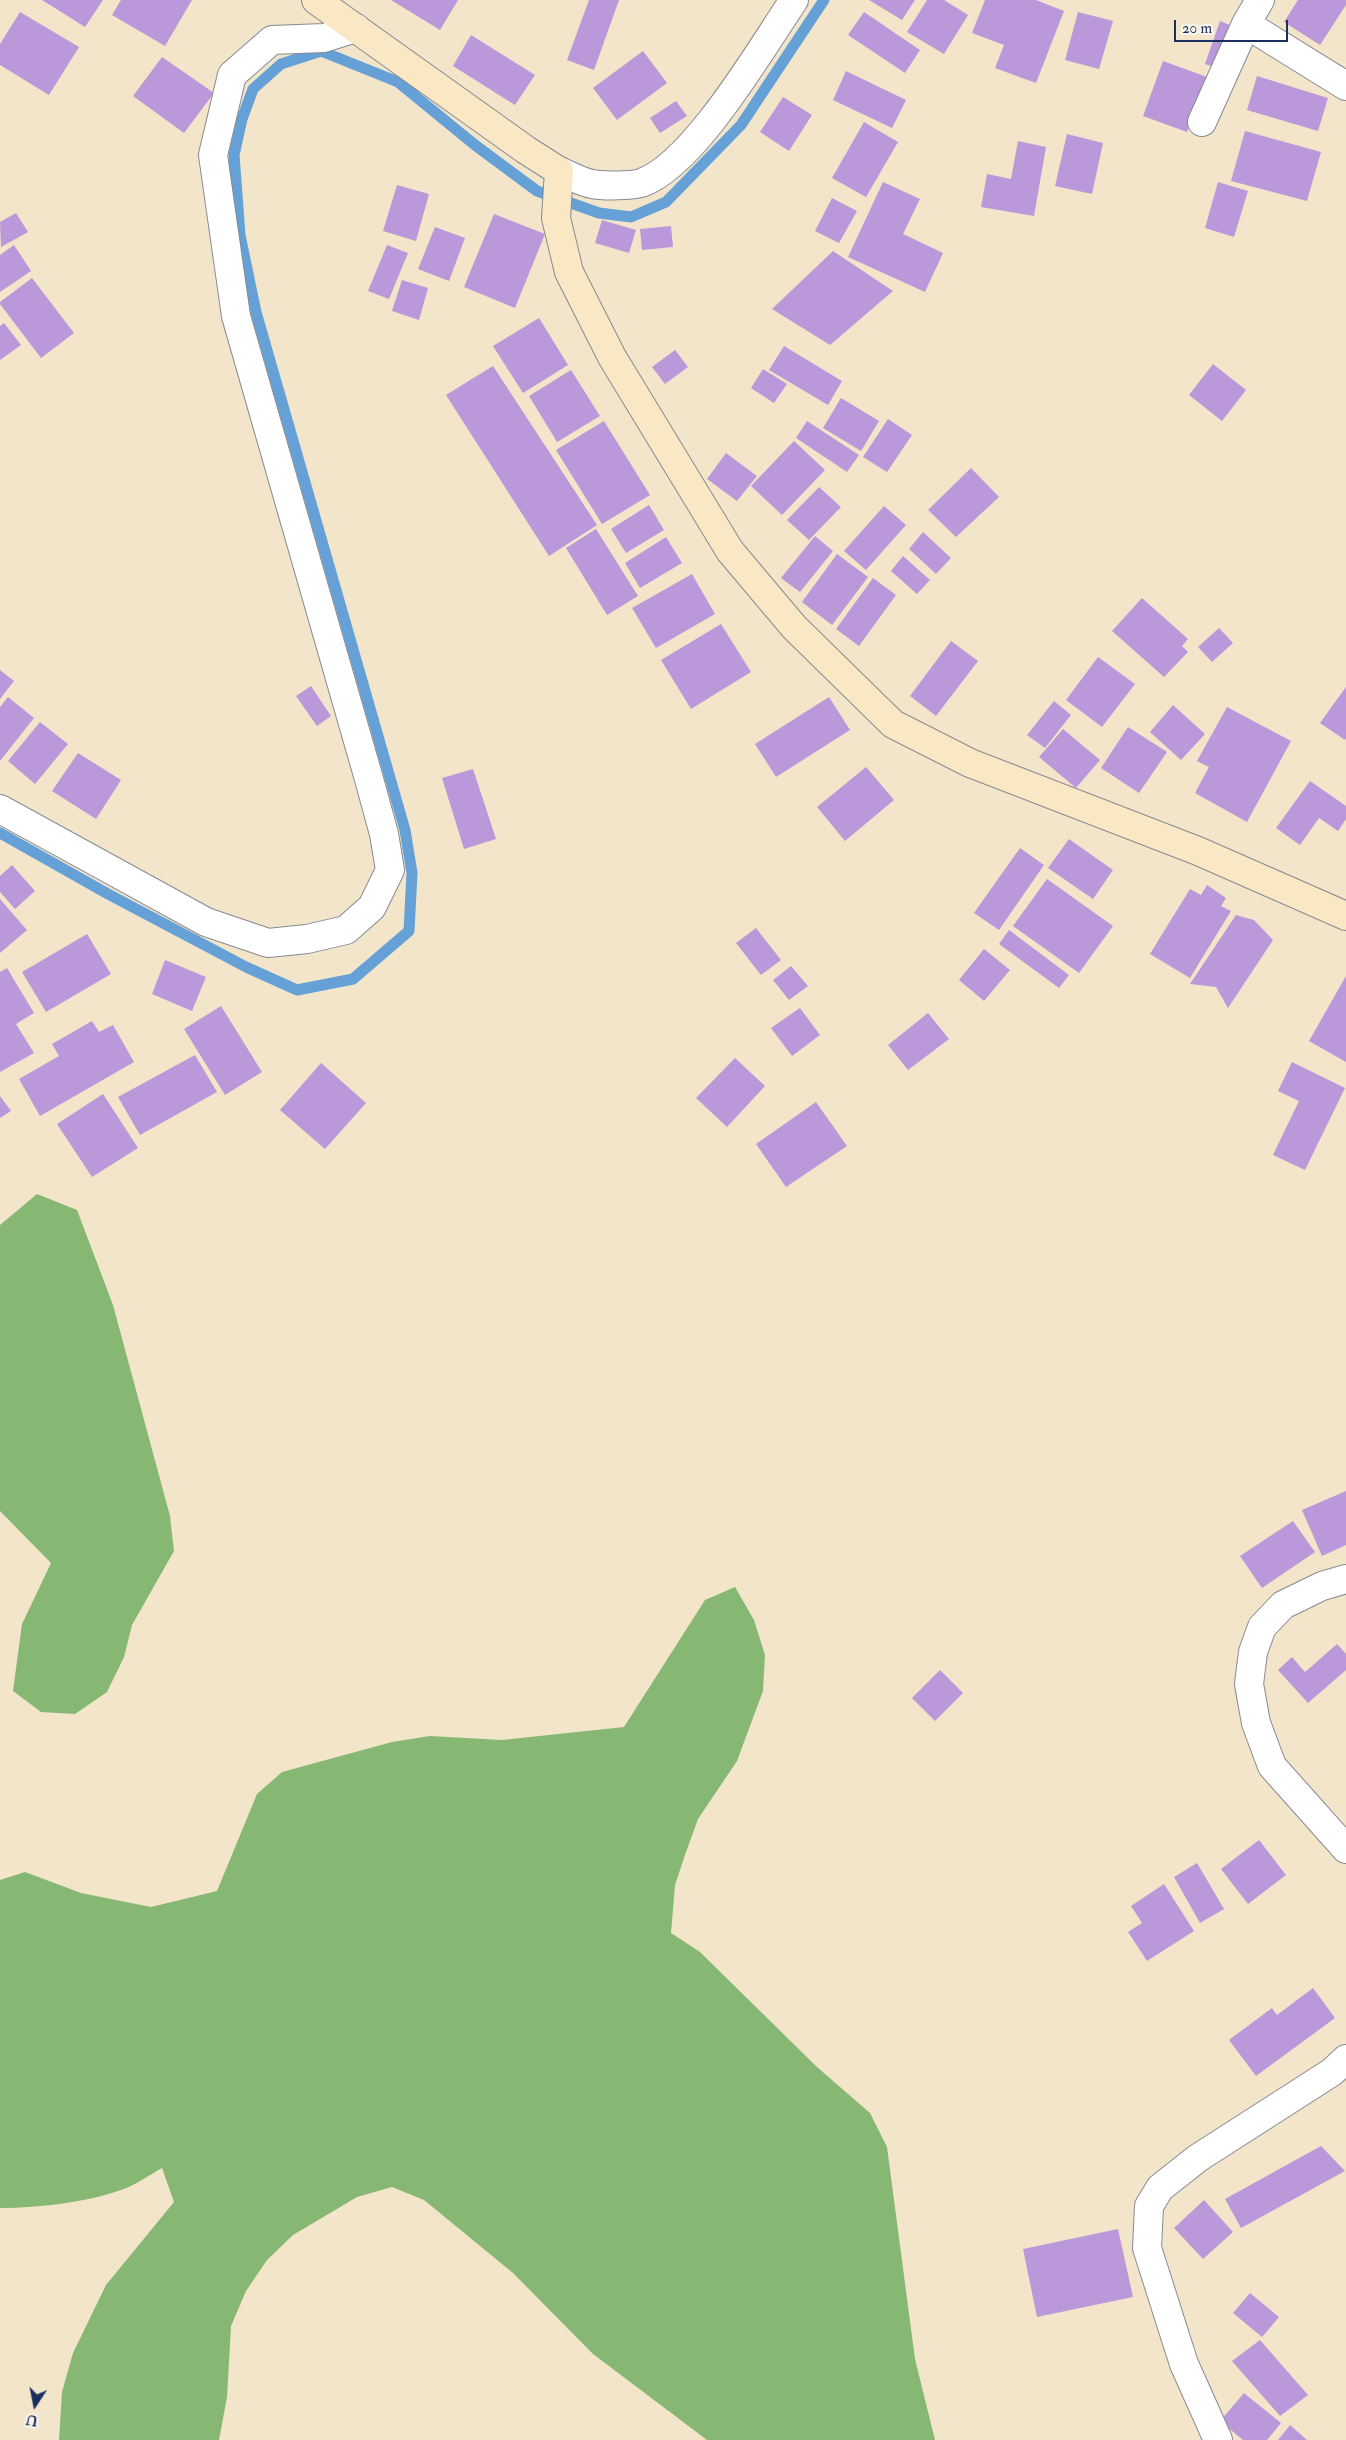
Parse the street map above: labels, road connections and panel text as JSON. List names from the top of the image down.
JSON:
{
  "scale_bar": "20 m",
  "north": "bottom"
}
